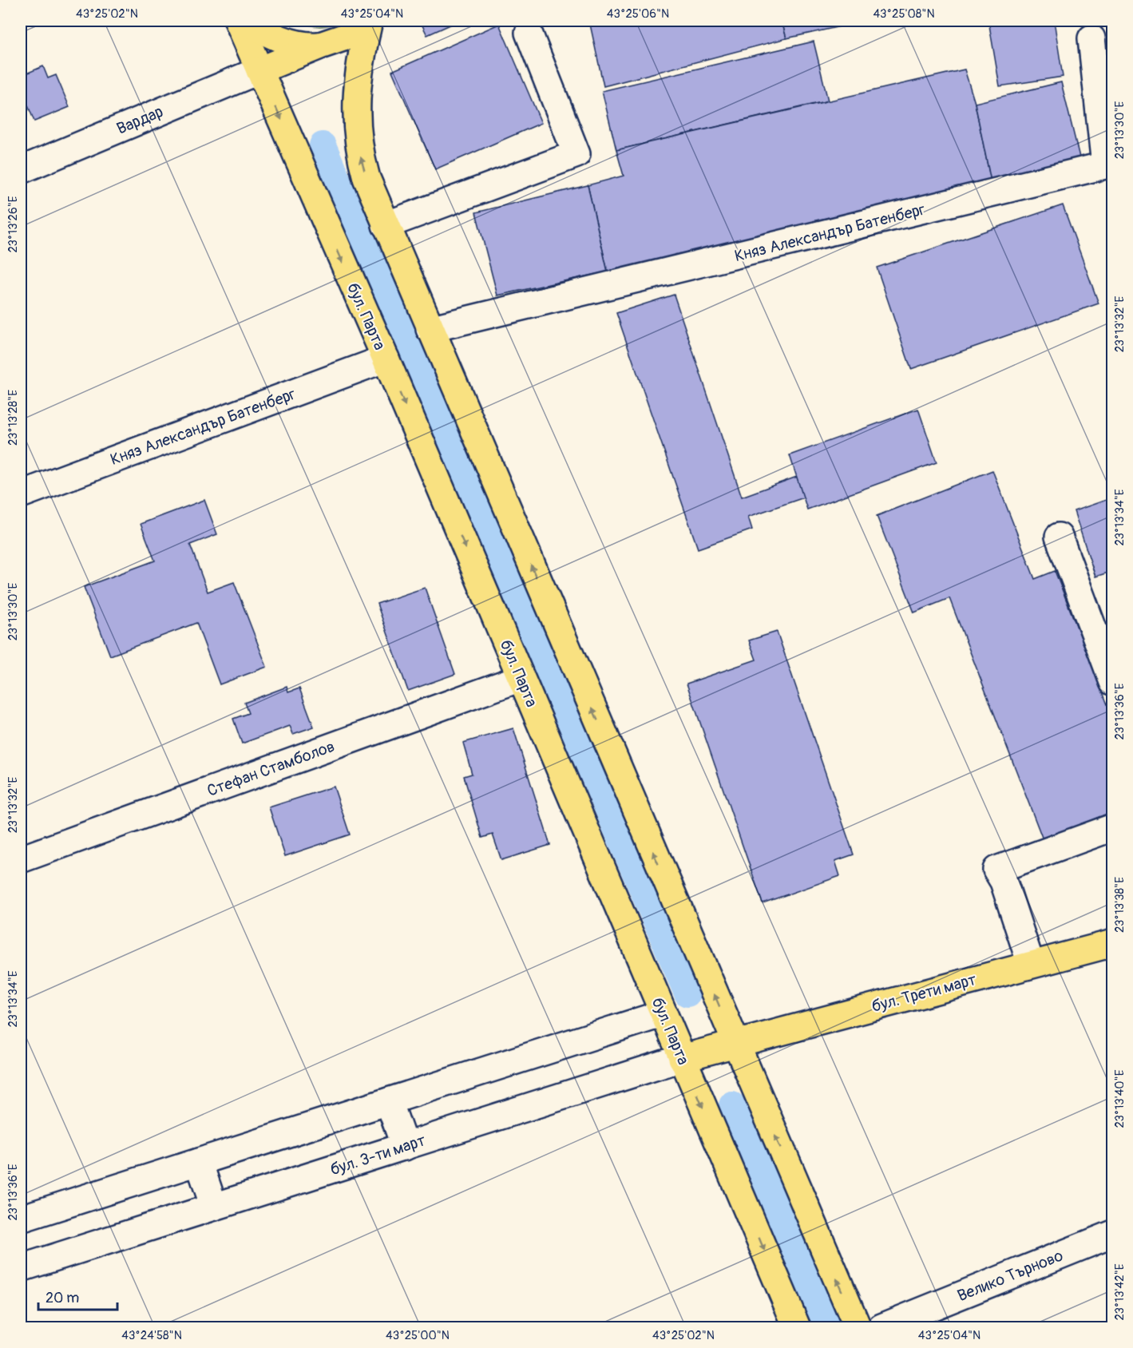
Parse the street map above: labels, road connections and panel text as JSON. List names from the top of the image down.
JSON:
{
  "streets": {
    "main road": ["бул. Парта", "бул. Трети март", "бул. 3-ти март"],
    "street": [
      "Вардар",
      "Княз Александър Батенберг",
      "Стефан Стамболов",
      "Велико Търново"
    ]
  },
  "crossings": [
    ["Вардар", "бул. Парта"],
    ["Княз Александър Батенберг", "бул. Парта"],
    ["бул. Парта", "Стефан Стамболов"],
    ["бул. Парта", "бул. 3-ти март"],
    ["бул. Трети март", "бул. 3-ти март"]
  ],
  "scale_bar": "20 m",
  "coordinates": [
    "43°25'02\"N",
    "43°25'04\"N",
    "43°25'06\"N",
    "43°25'08\"N",
    "23°13'30\"E",
    "23°13'26\"E",
    "23°13'32\"E",
    "23°13'28\"E",
    "23°13'34\"E",
    "23°13'36\"E",
    "23°13'38\"E",
    "23°13'40\"E",
    "23°13'42\"E",
    "43°24'58\"N",
    "43°25'00\"N"
  ]
}
